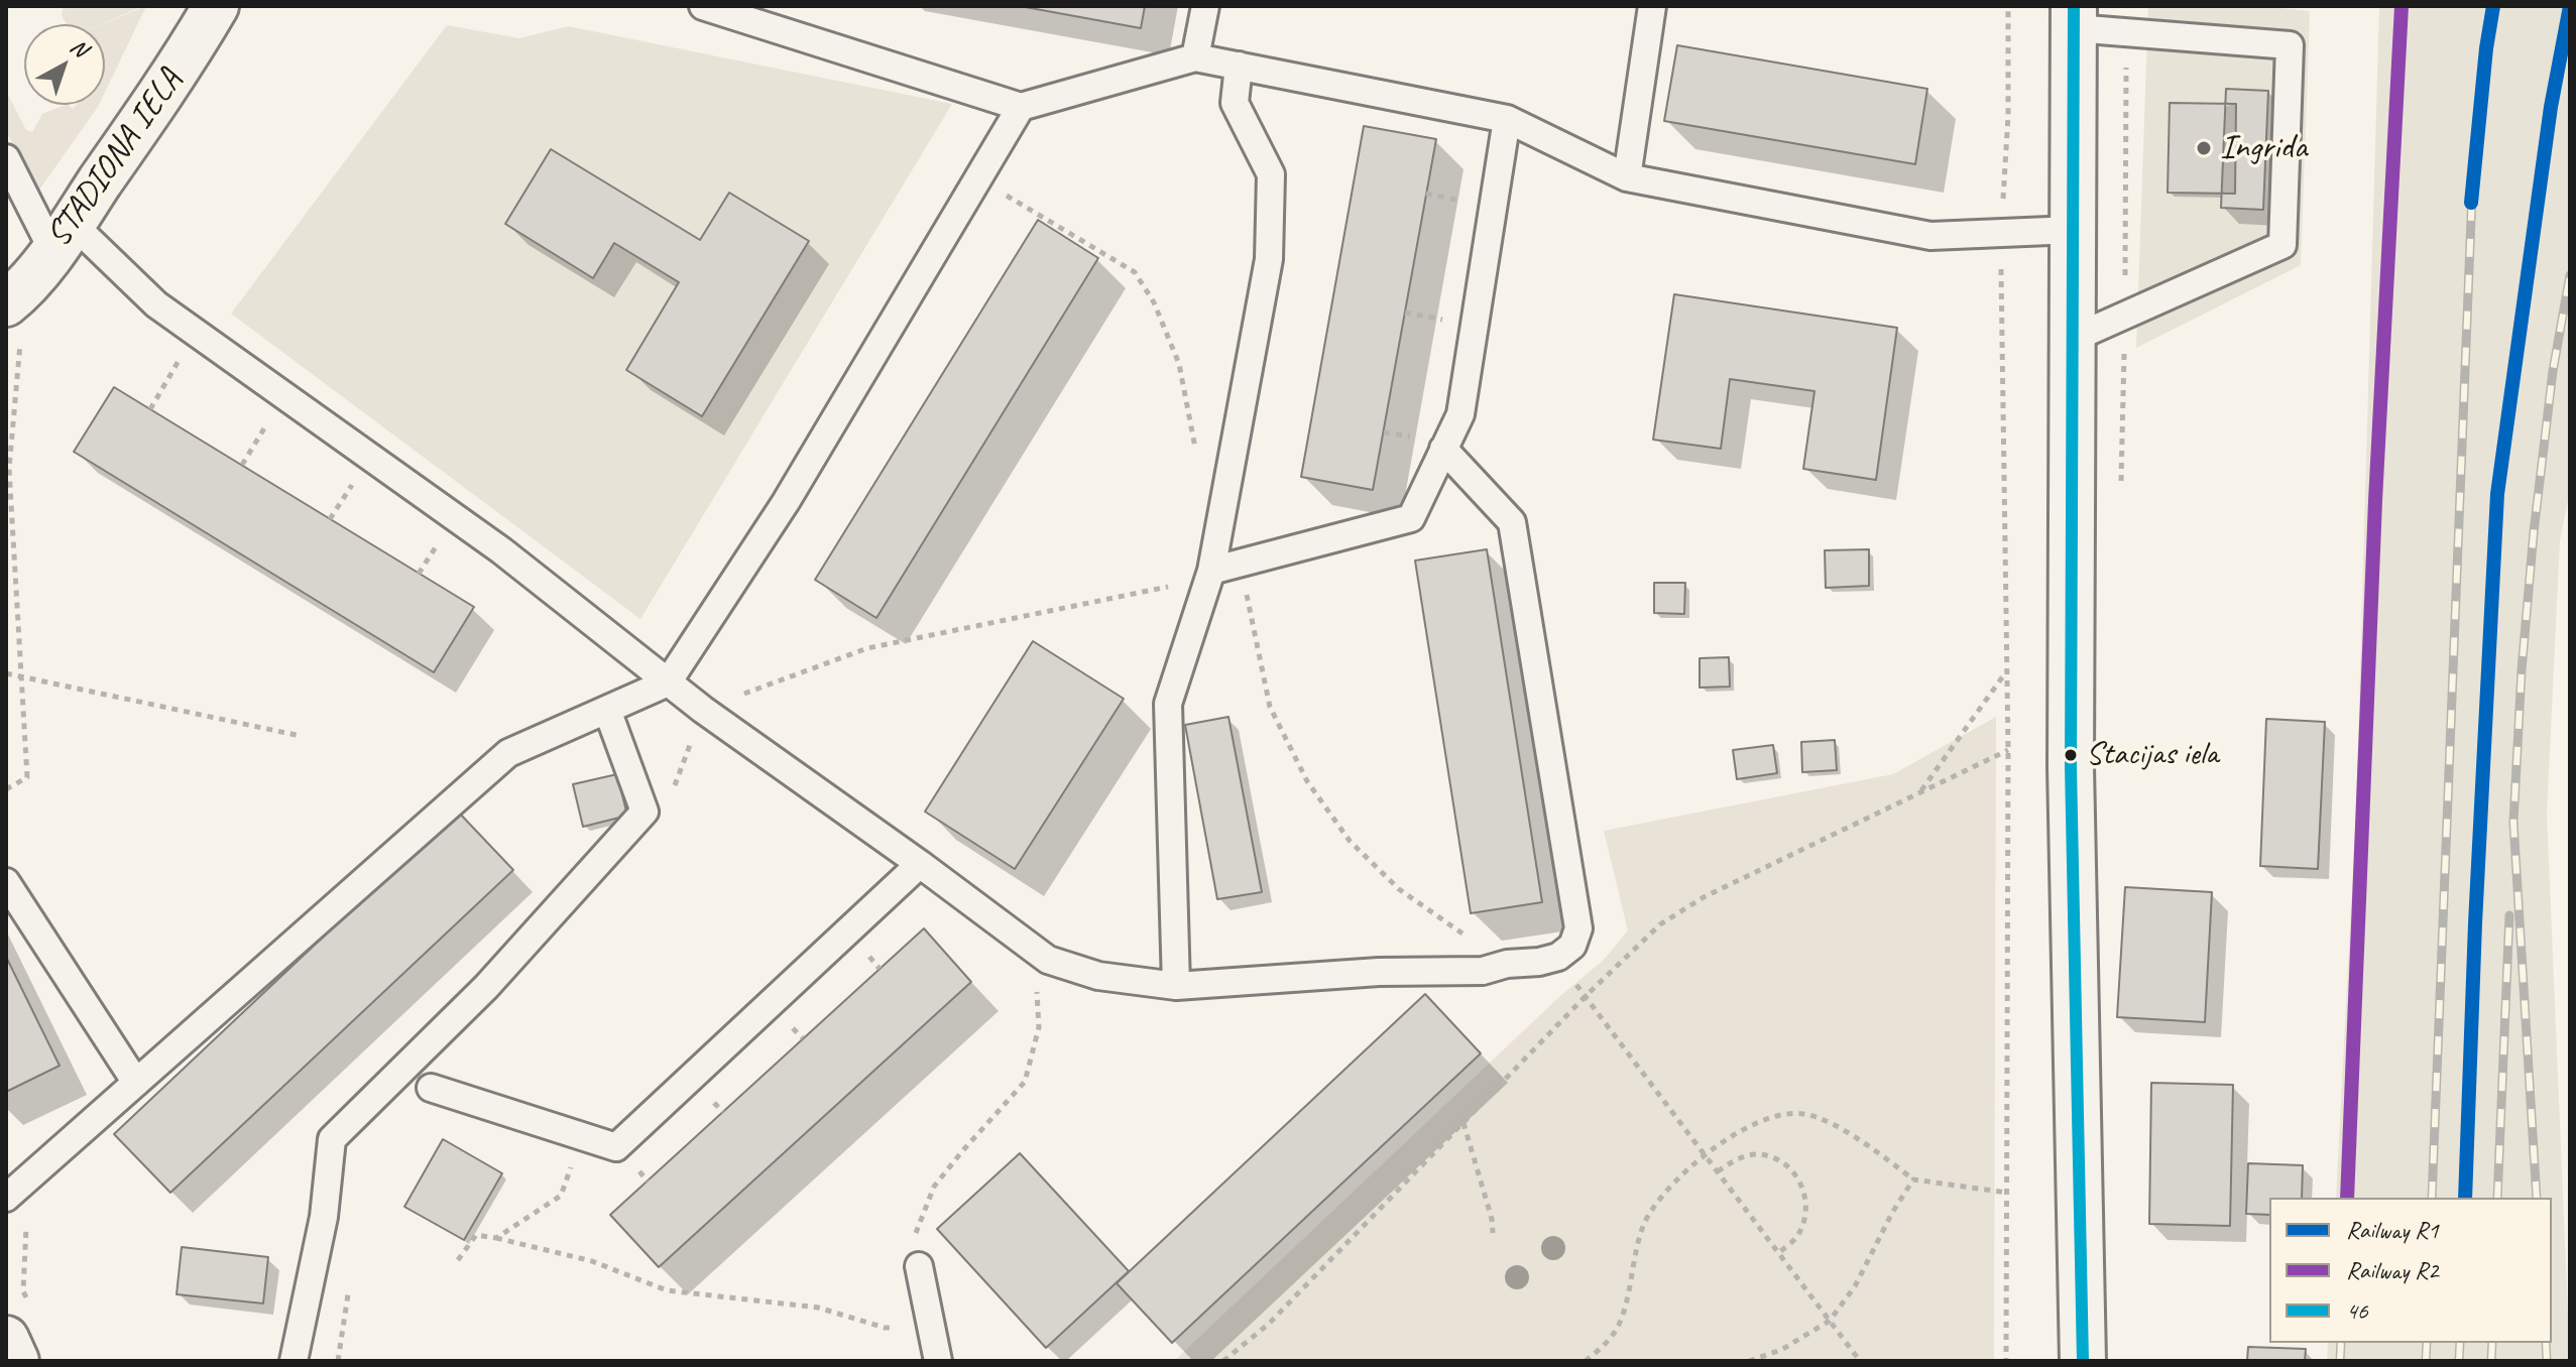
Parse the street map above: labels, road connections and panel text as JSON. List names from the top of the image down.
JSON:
{
  "streets": {
    "street": ["STADIONA IELA"]
  },
  "places": ["Ingrida", "Stacijas iela"],
  "lines": ["rail line R1", "rail line R2", "transit line 46"],
  "legend": ["Railway R1", "Railway R2", "46"],
  "north": "top right"
}
